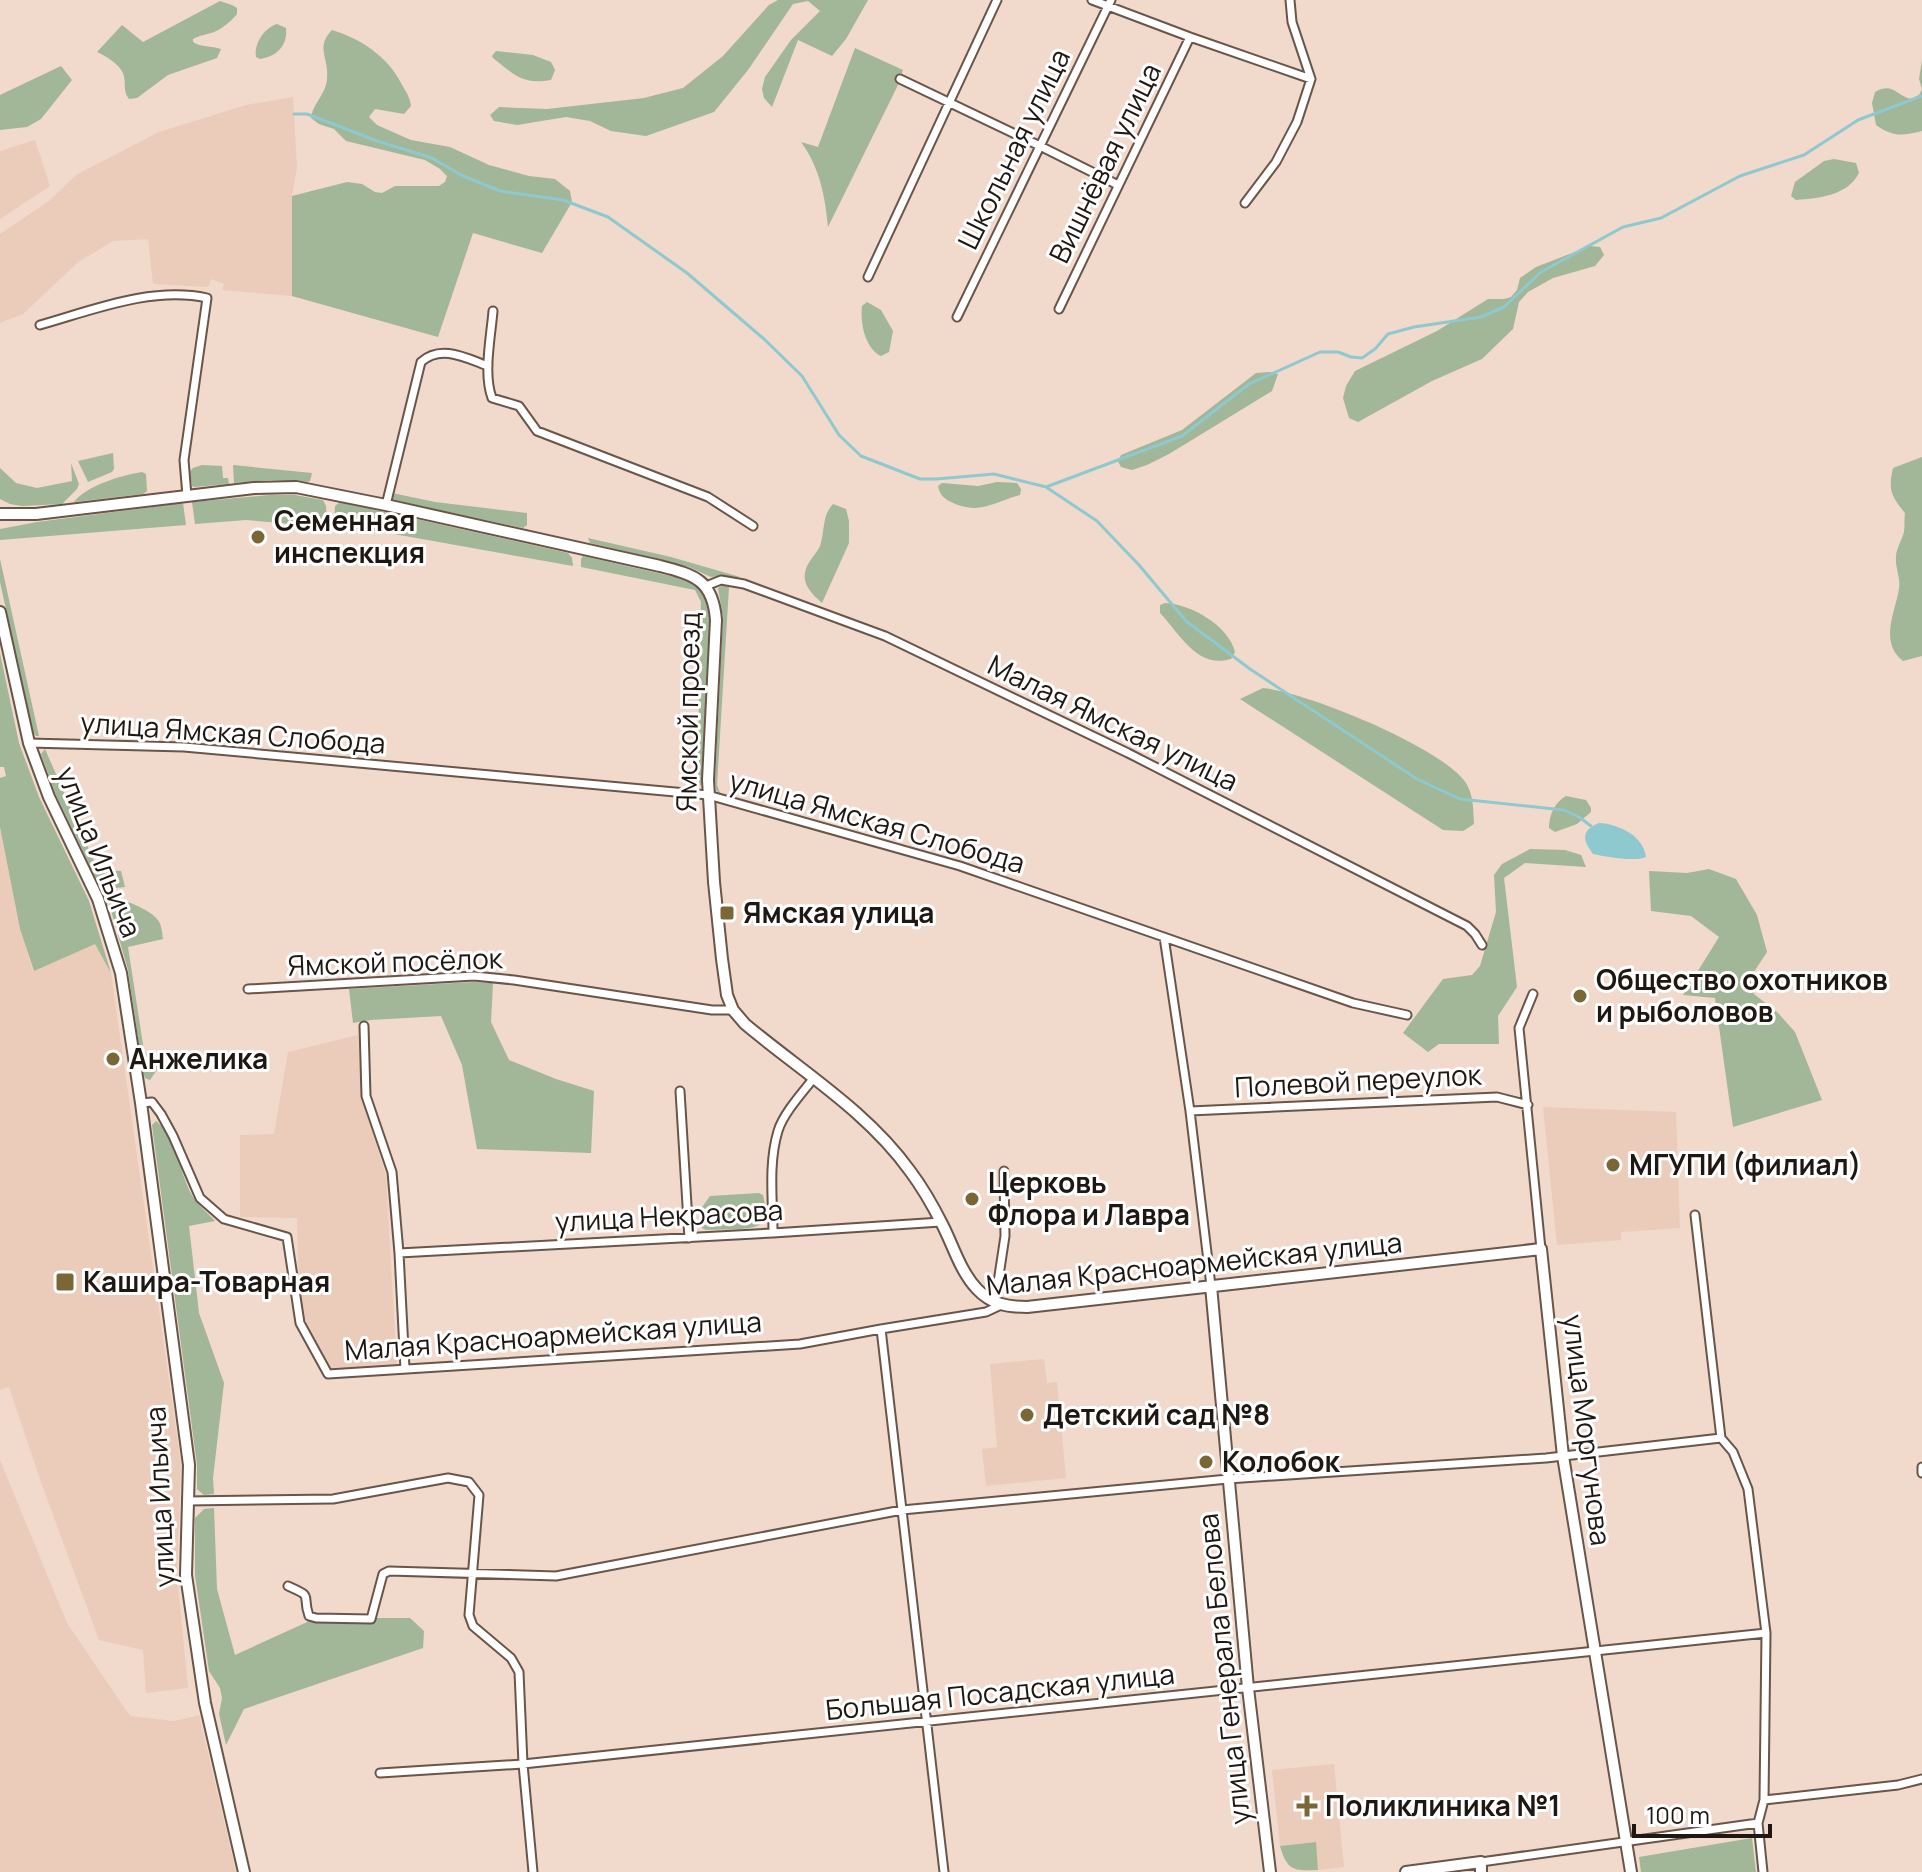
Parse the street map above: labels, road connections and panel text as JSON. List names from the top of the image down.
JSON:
{
  "streets": {
    "main road": [
      "Ямской проезд",
      "улица Ильича",
      "Малая Красноармейская улица",
      "улица Моргунова",
      "улица Генерала Белова"
    ],
    "street": [
      "Школьная улица",
      "Вишнёвая улица",
      "Малая Ямская улица",
      "улица Ямская Слобода",
      "Ямской посёлок",
      "Полевой переулок",
      "улица Некрасова",
      "Большая Посадская улица"
    ]
  },
  "crossings": [
    ["Ямской проезд", "Малая Ямская улица"],
    ["Ямской проезд", "улица Ямская Слобода"],
    ["Ямской проезд", "Ямской посёлок"],
    ["улица Ямская Слобода", "улица Ильича"],
    ["улица Ямская Слобода", "улица Генерала Белова"],
    ["улица Ильича", "Малая Красноармейская улица"],
    ["Полевой переулок", "улица Моргунова"],
    ["Полевой переулок", "улица Генерала Белова"],
    ["Малая Красноармейская улица", "улица Моргунова"],
    ["Малая Красноармейская улица", "улица Генерала Белова"],
    ["улица Моргунова", "Большая Посадская улица"],
    ["улица Генерала Белова", "Большая Посадская улица"]
  ],
  "places": {
    "other": [
      "Семенная инспекция",
      "Общество охотников и рыболовов",
      "Анжелика",
      "МГУПИ (филиал)",
      "Церковь Флора и Лавра",
      "Детский сад №8",
      "Колобок"
    ],
    "transit": ["Ямская улица", "Кашира-Товарная"],
    "health": ["Поликлиника №1"]
  },
  "scale_bar": "100 m"
}
